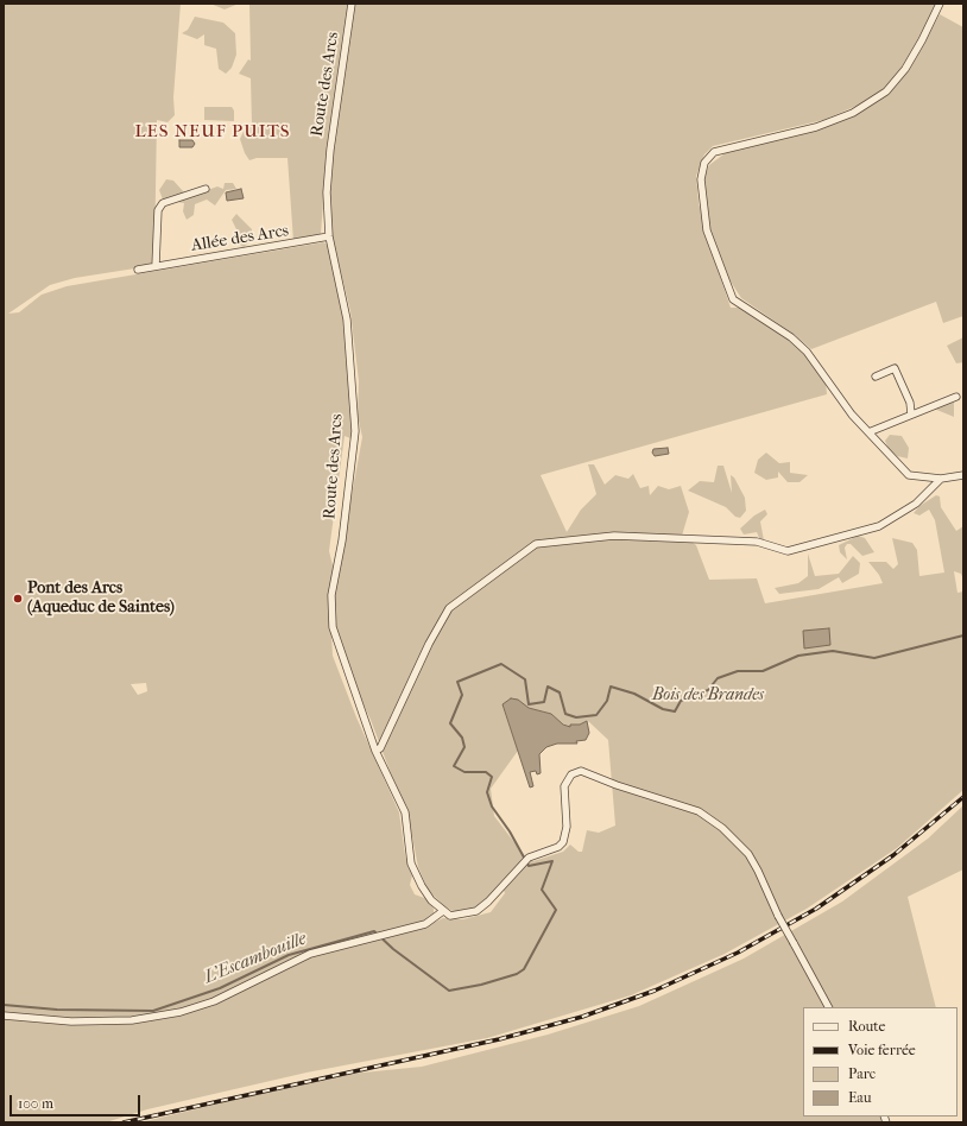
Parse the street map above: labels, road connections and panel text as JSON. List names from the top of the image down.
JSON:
{
  "streets": {
    "street": ["Route des Arcs", "Allée des Arcs"]
  },
  "crossings": [
    ["Route des Arcs", "Allée des Arcs"]
  ],
  "districts": ["LES NEUF PUITS"],
  "water": ["L'Escambouille"],
  "parks": ["Bois des Brandes"],
  "places": ["Pont des Arcs (Aqueduc de Saintes)"],
  "legend": [
    "Route",
    "Voie ferrée",
    "Parc",
    "Eau"
  ],
  "scale_bar": "100 m"
}
